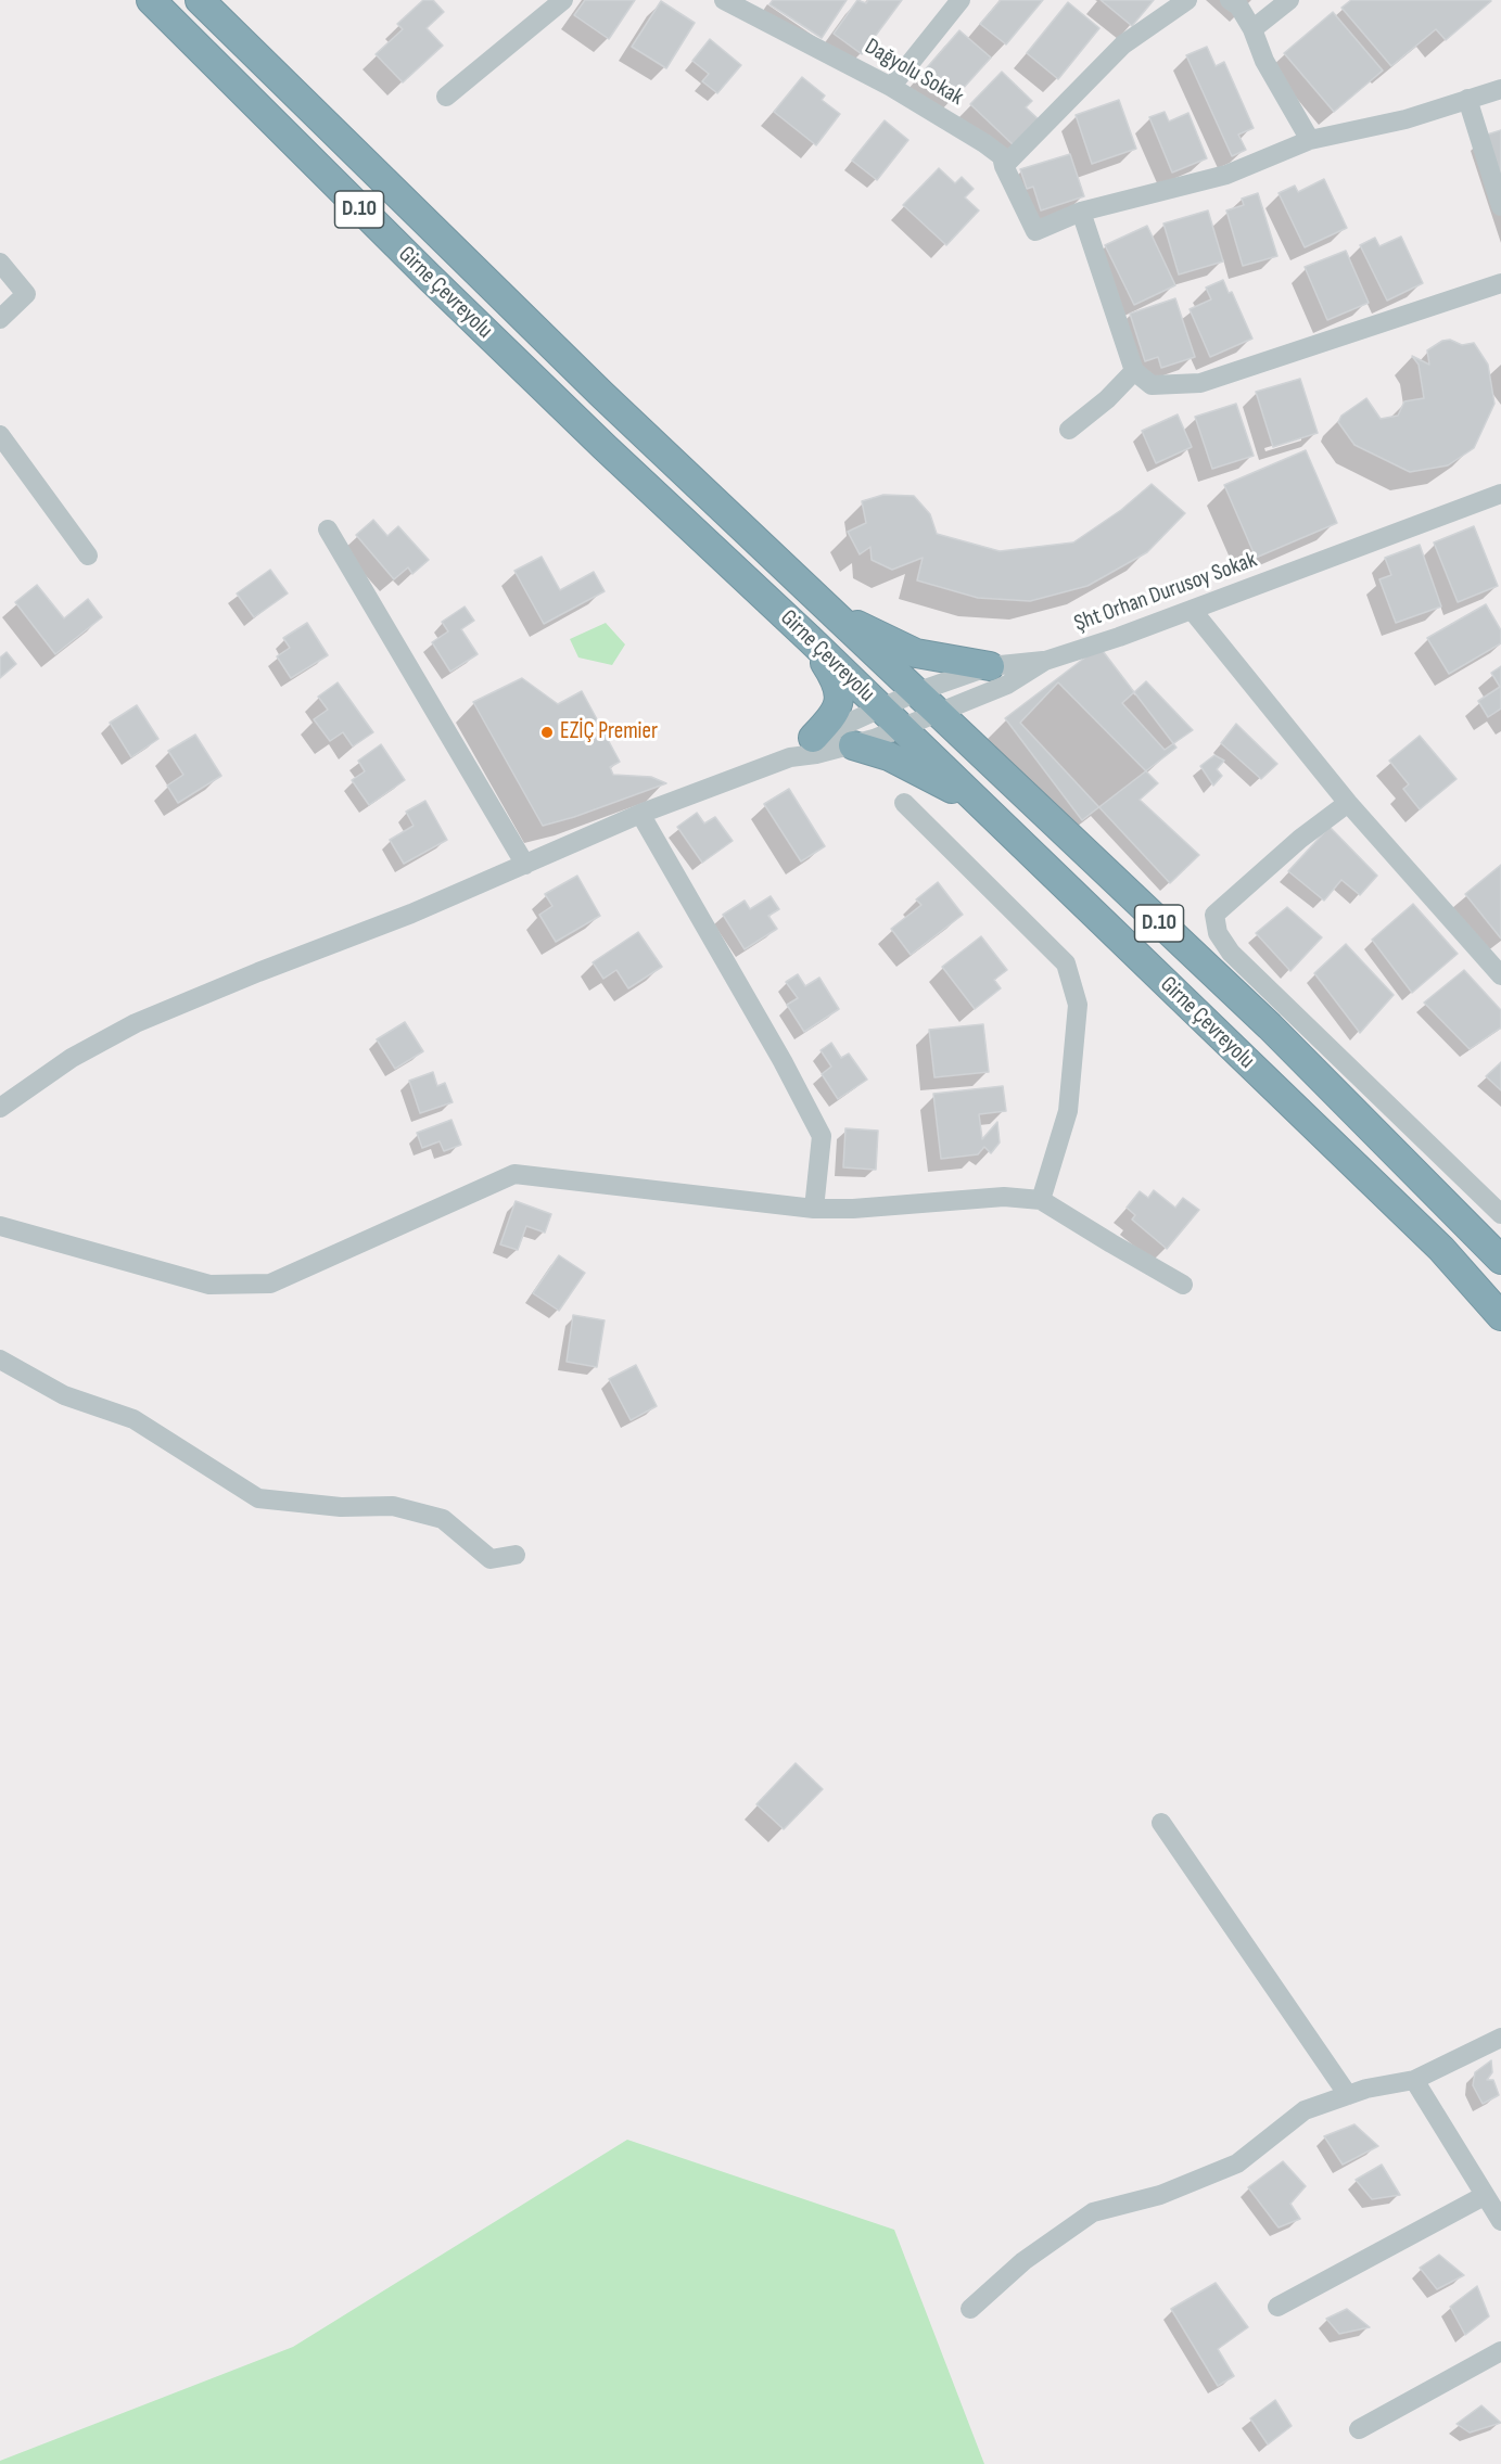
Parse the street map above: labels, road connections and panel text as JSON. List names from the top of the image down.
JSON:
{
  "streets": {
    "highway": ["D.10", "Girne Çevreyolu"],
    "street": ["Dağyolu Sokak", "Şht Orhan Durusoy Sokak"]
  },
  "crossings": [
    ["Girne Çevreyolu", "Şht Orhan Durusoy Sokak"]
  ],
  "places": ["EZİÇ Premier"]
}
